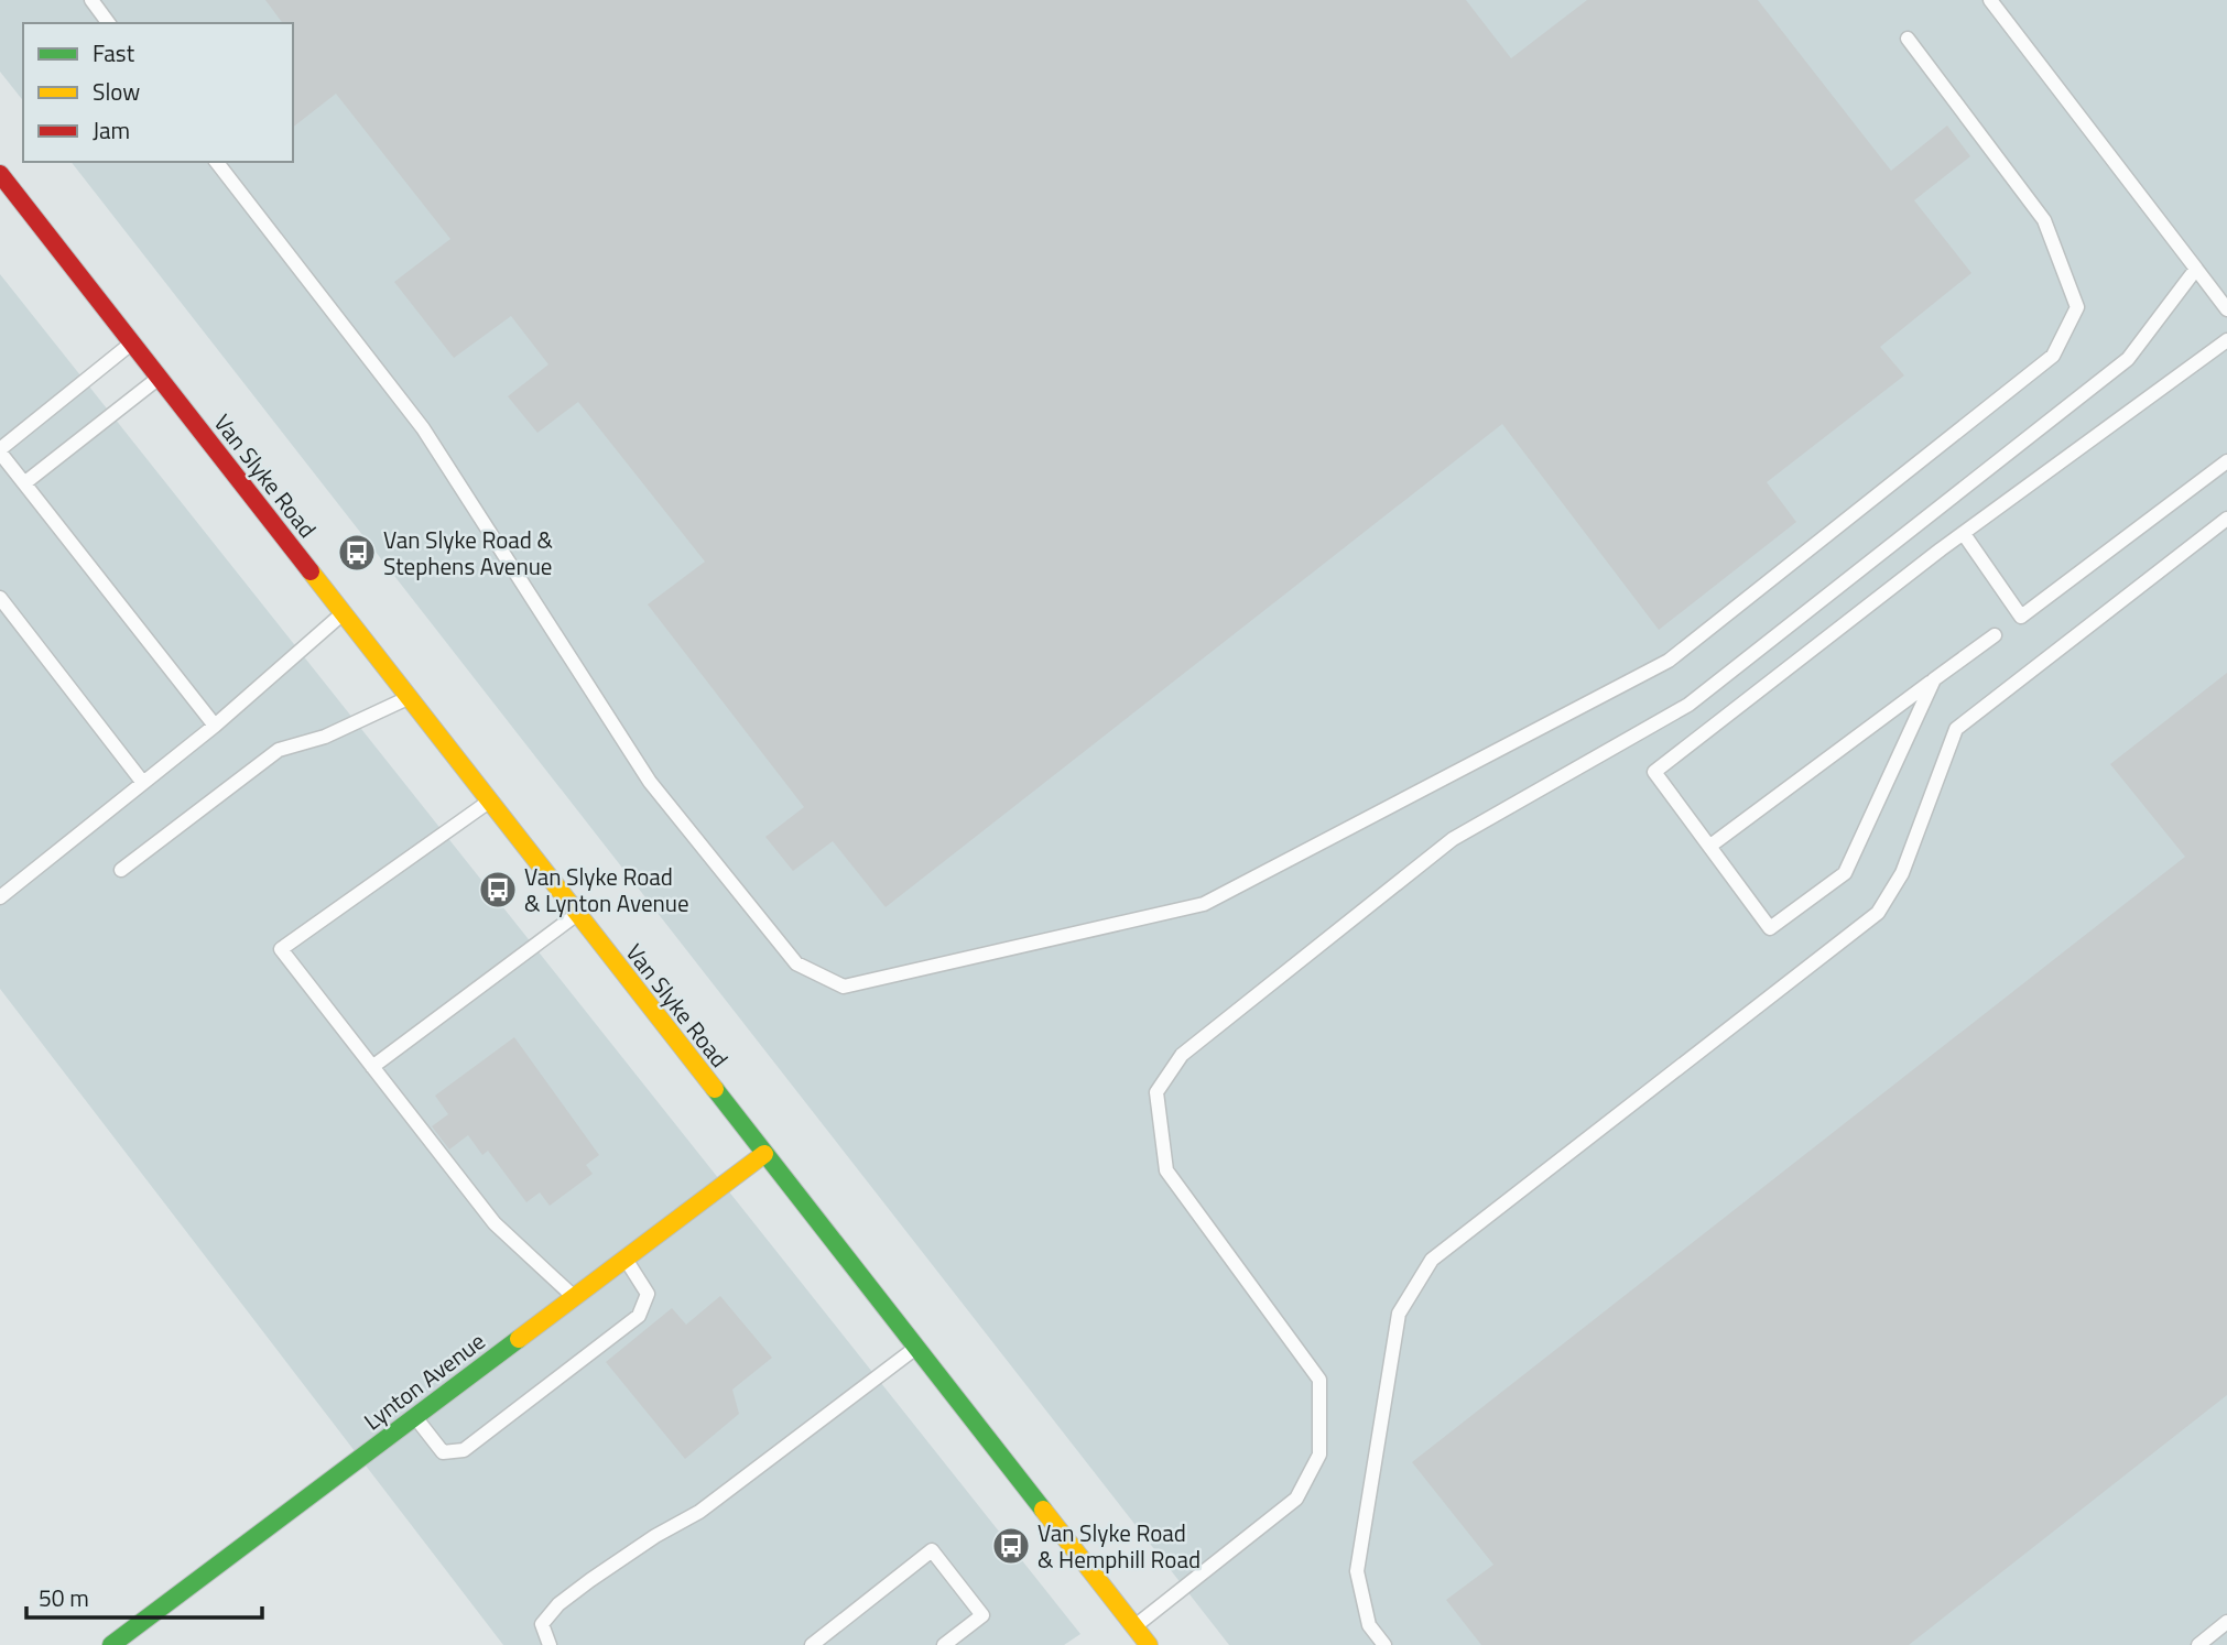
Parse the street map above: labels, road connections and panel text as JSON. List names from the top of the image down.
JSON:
{
  "streets": {
    "street": ["Van Slyke Road", "Lynton Avenue"]
  },
  "crossings": [
    ["Van Slyke Road", "Lynton Avenue"]
  ],
  "places": {
    "bus stop": ["Van Slyke Road & Stephens Avenue", "Van Slyke Road & Lynton Avenue", "Van Slyke Road & Hemphill Road"]
  },
  "legend": ["Fast", "Slow", "Jam"],
  "scale_bar": "50 m"
}
